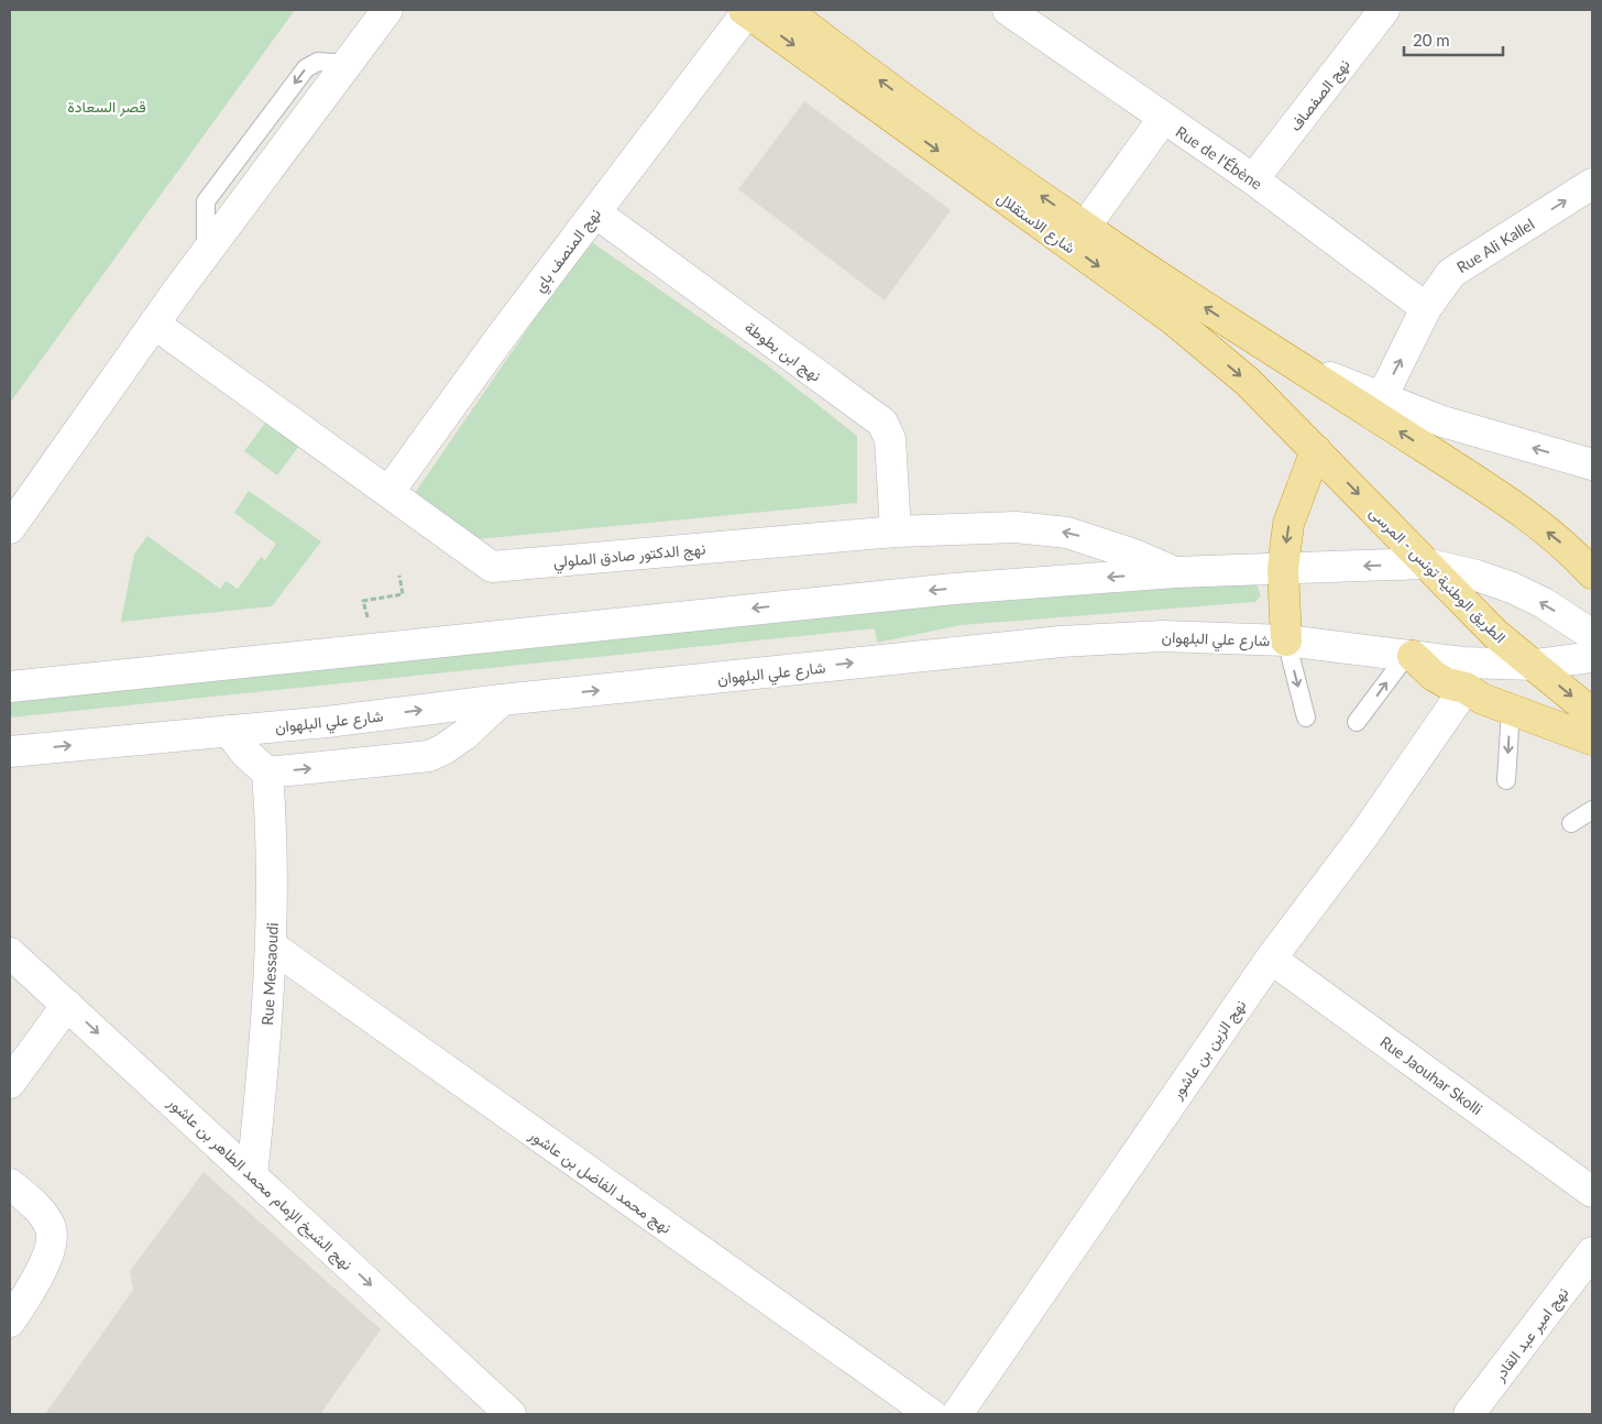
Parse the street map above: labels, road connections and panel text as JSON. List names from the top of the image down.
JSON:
{
  "streets": {
    "highway": ["شارع الاستقلال", "الطريق الوطنية تونس - المرسى"],
    "street": [
      "نهج الصفصاف",
      "Rue de l'Ébène",
      "Rue Ali Kallel",
      "نهج المنصف باي",
      "نهج ابن بطوطة",
      "نهج الدكتور صادق الملولي",
      "شارع علي البلهوان",
      "Rue Messaoudi",
      "نهج الزين بن عاشور",
      "Rue Jaouhar Skolli",
      "نهج محمد الفاضل بن عاشور",
      "نهج الشيخ الإمام محمد الطاهر بن عاشور",
      "نهج امير عبد القادر"
    ]
  },
  "crossings": [
    ["نهج الصفصاف", "Rue de l'Ébène"],
    ["Rue de l'Ébène", "Rue Ali Kallel"],
    ["شارع الاستقلال", "Rue Ali Kallel"],
    ["شارع الاستقلال", "نهج المنصف باي"],
    ["شارع الاستقلال", "الطريق الوطنية تونس - المرسى"],
    ["نهج المنصف باي", "نهج ابن بطوطة"],
    ["نهج المنصف باي", "نهج الدكتور صادق الملولي"],
    ["نهج ابن بطوطة", "نهج الدكتور صادق الملولي"],
    ["الطريق الوطنية تونس - المرسى", "شارع علي البلهوان"],
    ["Rue Messaoudi", "نهج محمد الفاضل بن عاشور"],
    ["Rue Messaoudi", "نهج الشيخ الإمام محمد الطاهر بن عاشور"],
    ["نهج الزين بن عاشور", "Rue Jaouhar Skolli"]
  ],
  "one_way": ["Rue Ali Kallel", "نهج الشيخ الإمام محمد الطاهر بن عاشور"],
  "parks": ["قصر السعادة"],
  "scale_bar": "20 m"
}
